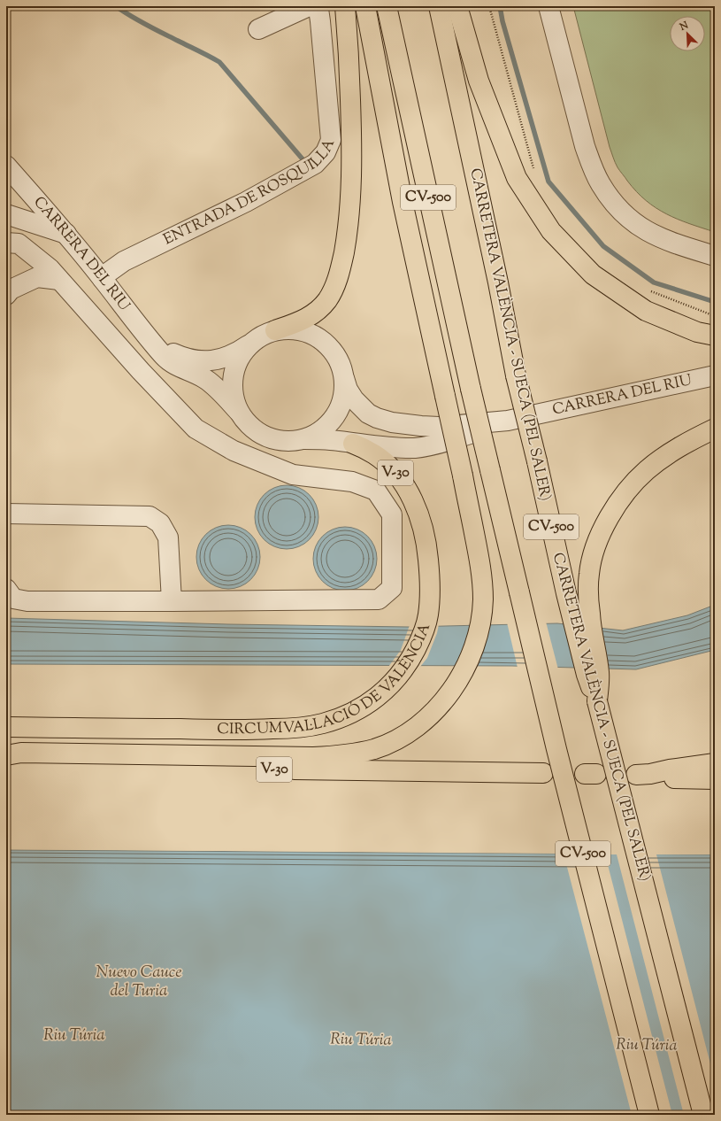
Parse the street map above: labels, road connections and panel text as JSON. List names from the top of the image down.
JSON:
{
  "streets": {
    "highway": [
      "CV-500",
      "CARRETERA VALÈNCIA - SUECA (PEL SALER)",
      "V-30",
      "CIRCUMVAL·LACIÓ DE VALÈNCIA"
    ],
    "street": ["ENTRADA DE ROSQUILLA", "CARRERA DEL RIU"]
  },
  "crossings": [
    ["ENTRADA DE ROSQUILLA", "CARRERA DEL RIU"],
    ["CARRERA DEL RIU", "CIRCUMVAL·LACIÓ DE VALÈNCIA"]
  ],
  "water": ["Nuevo Cauce del Turia", "Riu Túria"],
  "north": "top left"
}
